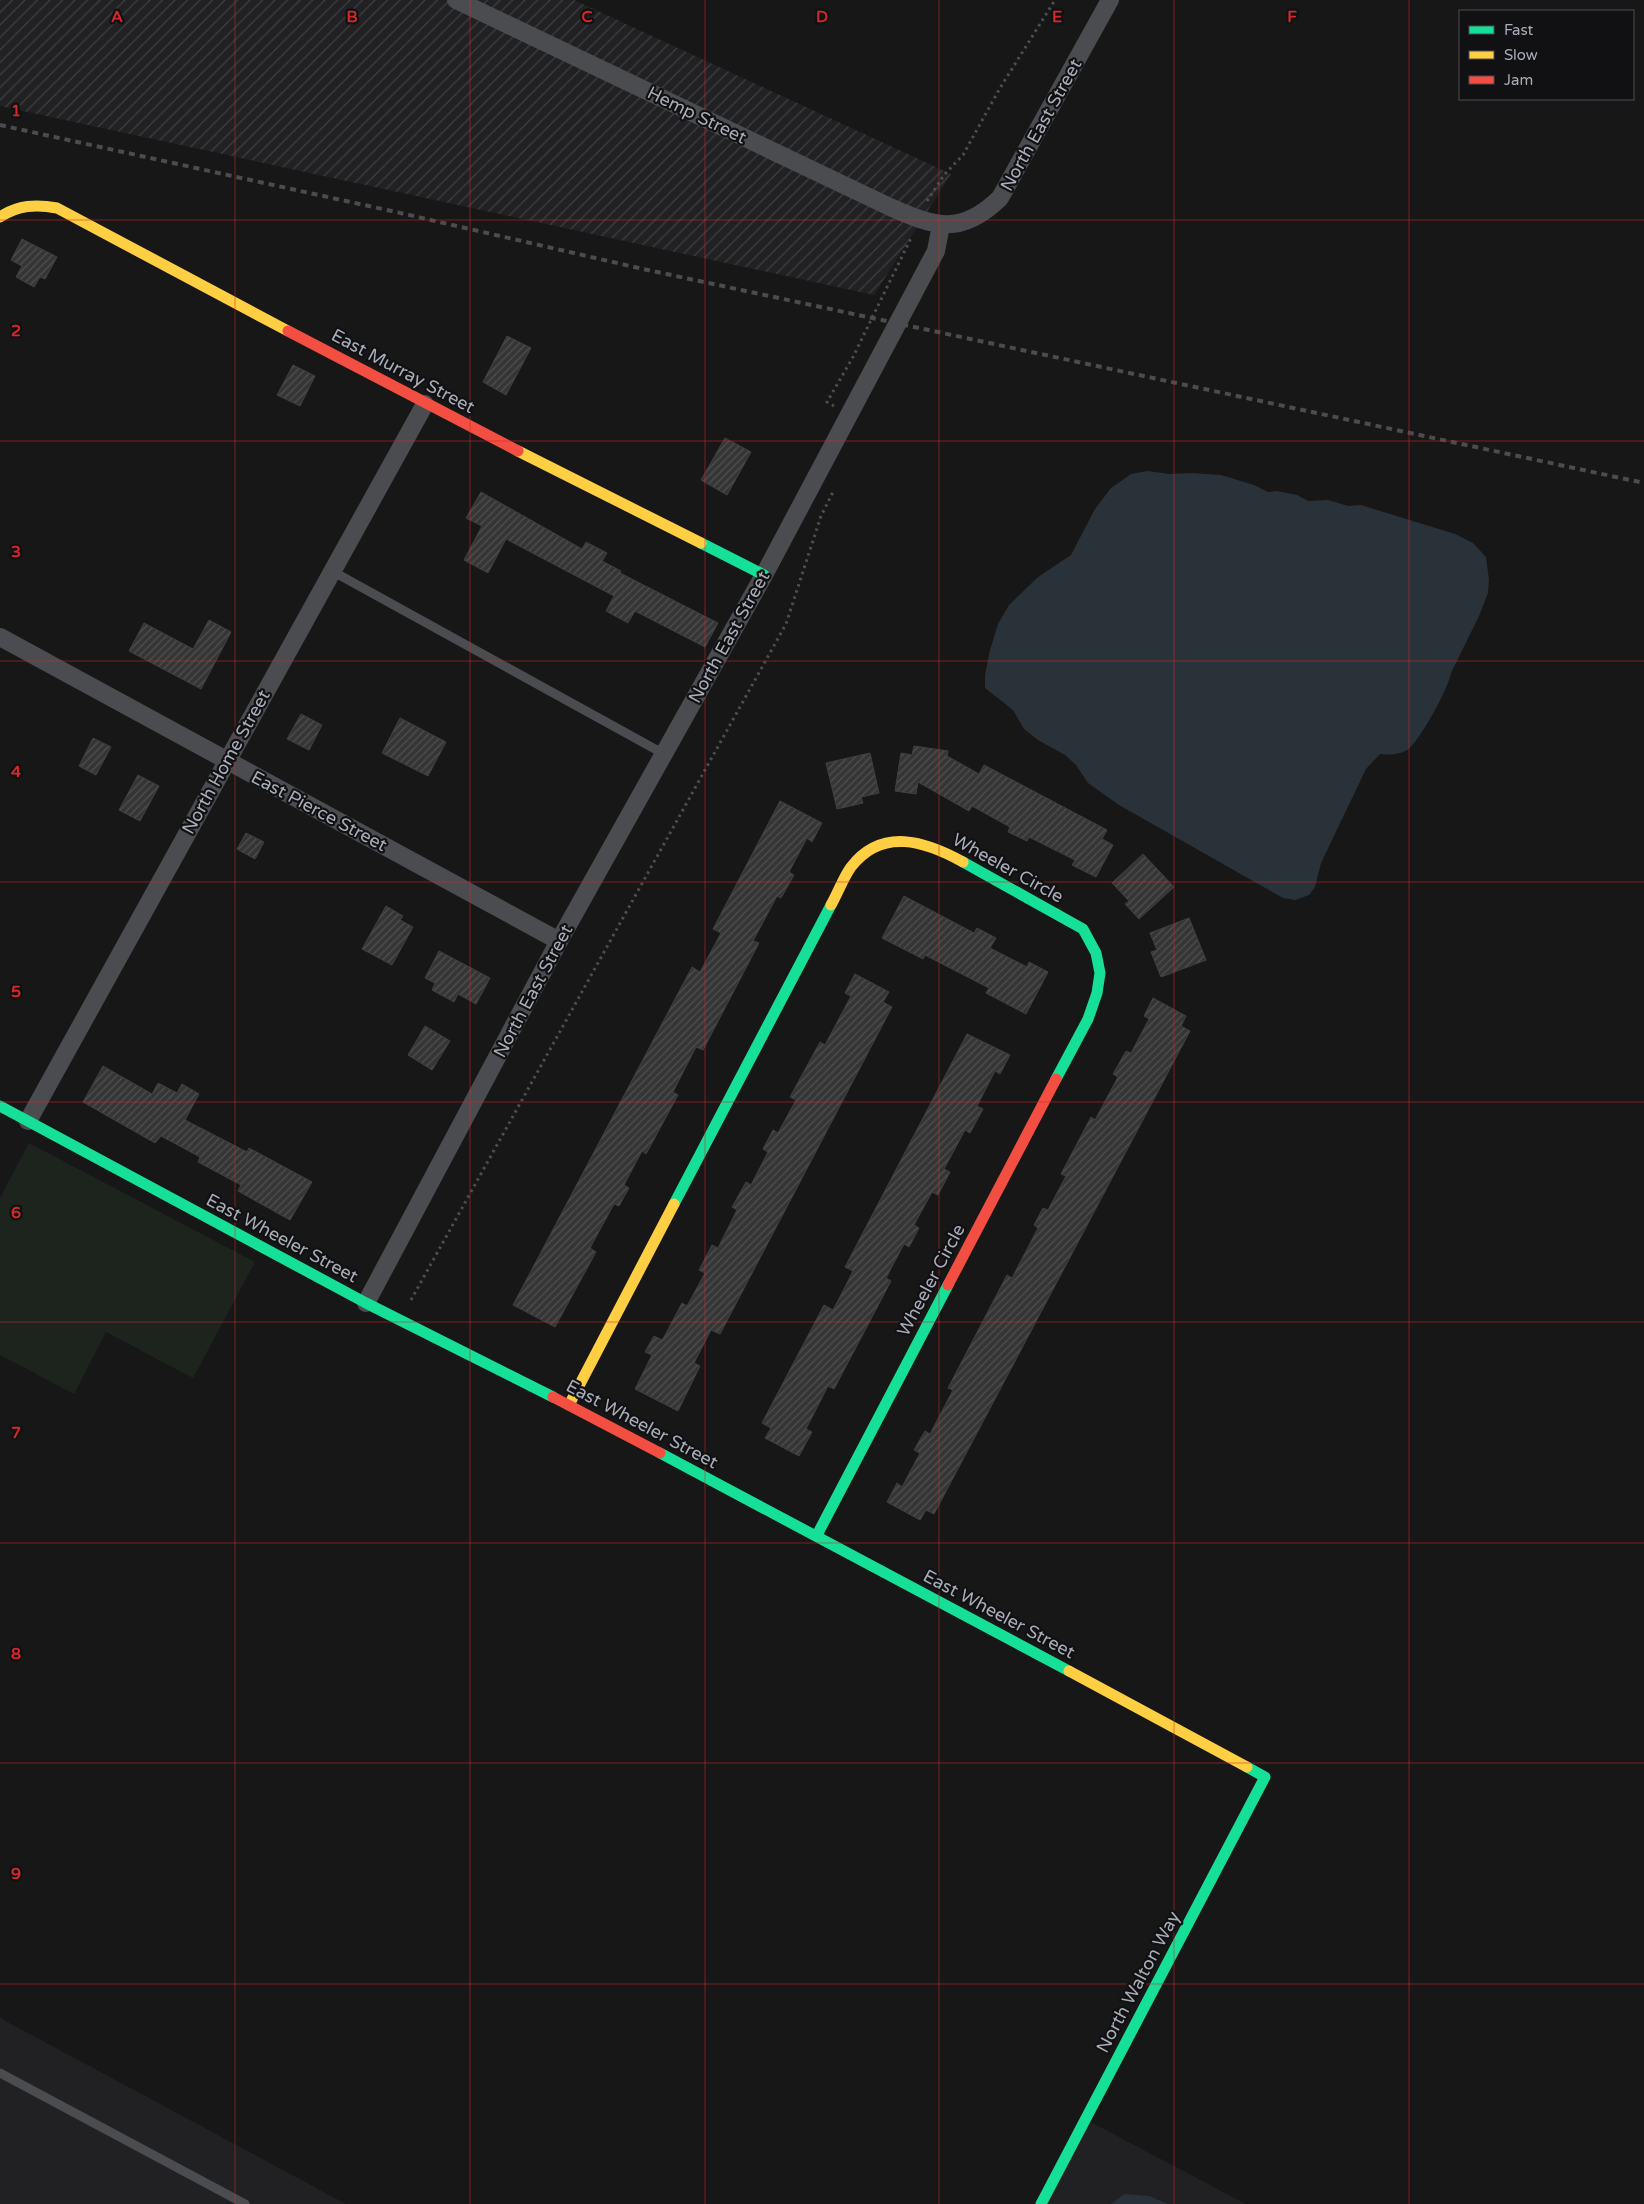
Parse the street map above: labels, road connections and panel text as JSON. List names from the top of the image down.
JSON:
{
  "streets": {
    "street": [
      "Hemp Street",
      "North East Street",
      "East Murray Street",
      "North Home Street",
      "East Pierce Street",
      "Wheeler Circle",
      "East Wheeler Street",
      "North Walton Way"
    ]
  },
  "crossings": [
    ["Hemp Street", "North East Street"],
    ["North East Street", "East Murray Street"],
    ["North East Street", "East Pierce Street"],
    ["North East Street", "East Wheeler Street"],
    ["East Murray Street", "North Home Street"],
    ["North Home Street", "East Pierce Street"],
    ["North Home Street", "East Wheeler Street"],
    ["Wheeler Circle", "East Wheeler Street"],
    ["East Wheeler Street", "North Walton Way"]
  ],
  "legend": ["Fast", "Slow", "Jam"],
  "grid": {
    "columns": [
      "A",
      "B",
      "C",
      "D",
      "E",
      "F"
    ],
    "rows": [
      "1",
      "2",
      "3",
      "4",
      "5",
      "6",
      "7",
      "8",
      "9"
    ]
  }
}
